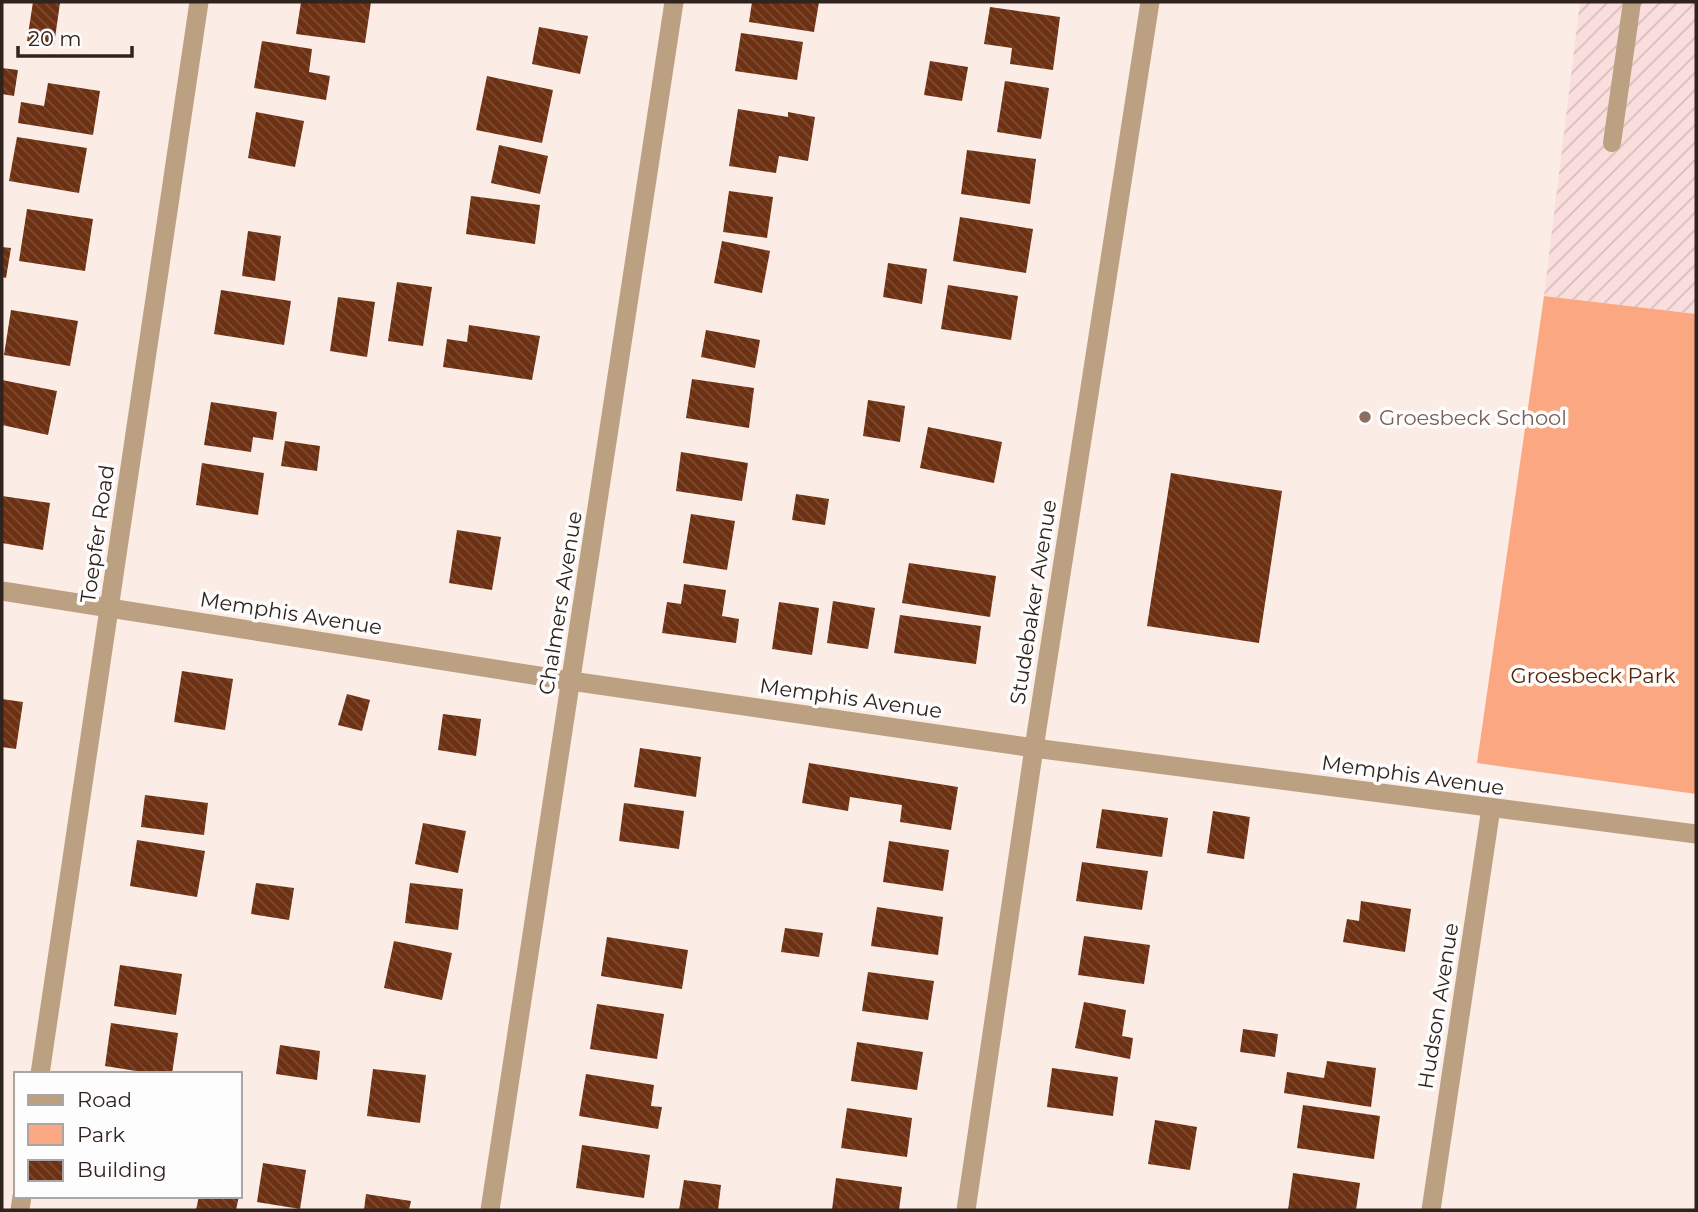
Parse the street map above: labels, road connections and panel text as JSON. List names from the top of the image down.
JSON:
{
  "streets": {
    "street": [
      "Toepfer Road",
      "Studebaker Avenue",
      "Chalmers Avenue",
      "Memphis Avenue",
      "Hudson Avenue"
    ]
  },
  "crossings": [
    ["Toepfer Road", "Memphis Avenue"],
    ["Studebaker Avenue", "Memphis Avenue"],
    ["Chalmers Avenue", "Memphis Avenue"],
    ["Memphis Avenue", "Hudson Avenue"]
  ],
  "parks": ["Groesbeck Park"],
  "places": ["Groesbeck School"],
  "legend": ["Road", "Park", "Building"],
  "scale_bar": "20 m"
}
